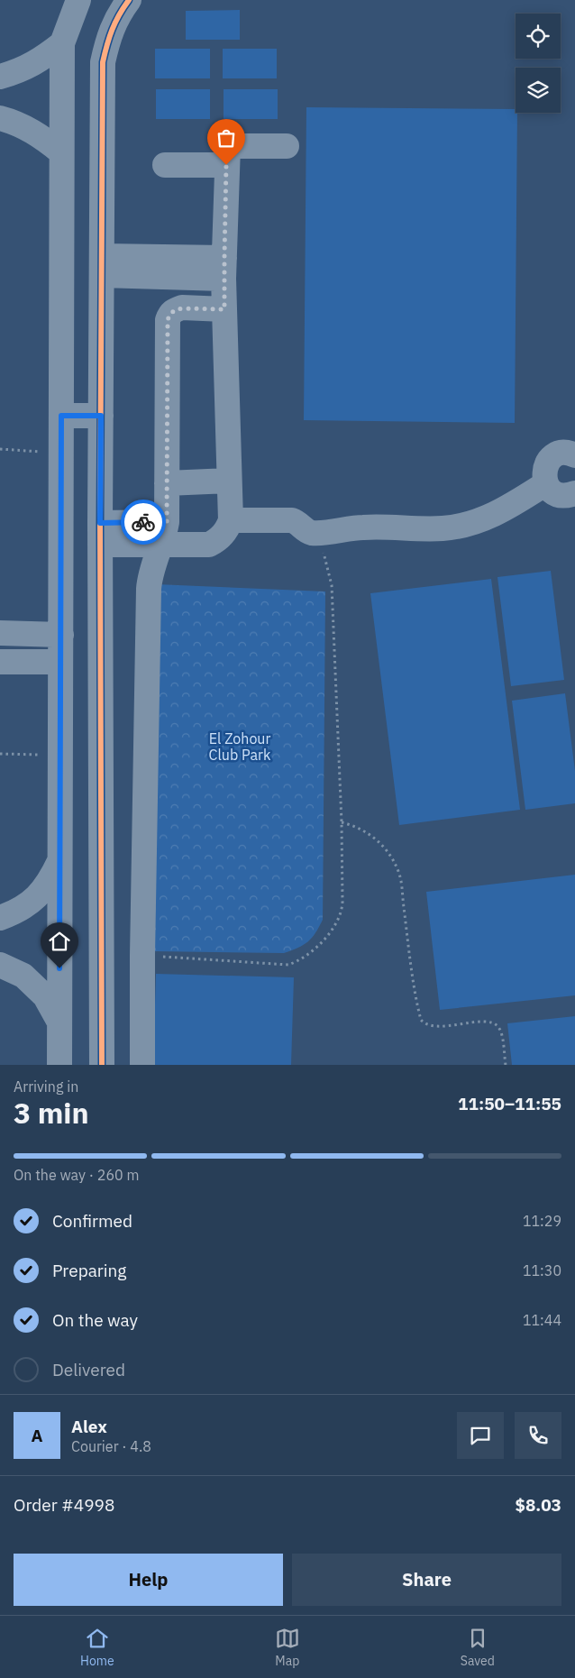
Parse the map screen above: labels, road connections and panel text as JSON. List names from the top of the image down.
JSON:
{
  "parks": ["El Zohour Club Park"],
  "page": {
    "heading": ["3 min", "Arriving in", "11:50–11:55"],
    "panel": [
      "Alex",
      "Courier · 4.8",
      "Order #4998",
      "$8.03"
    ],
    "bar": "On the way · 260 m",
    "list": [
      ["Confirmed", "11:29"],
      ["Preparing", "11:30"],
      ["On the way", "11:44"],
      "Delivered"
    ],
    "round": "A",
    "buttons": ["Help", "Share"],
    "tabs": ["Home", "Map", "Saved"]
  }
}
